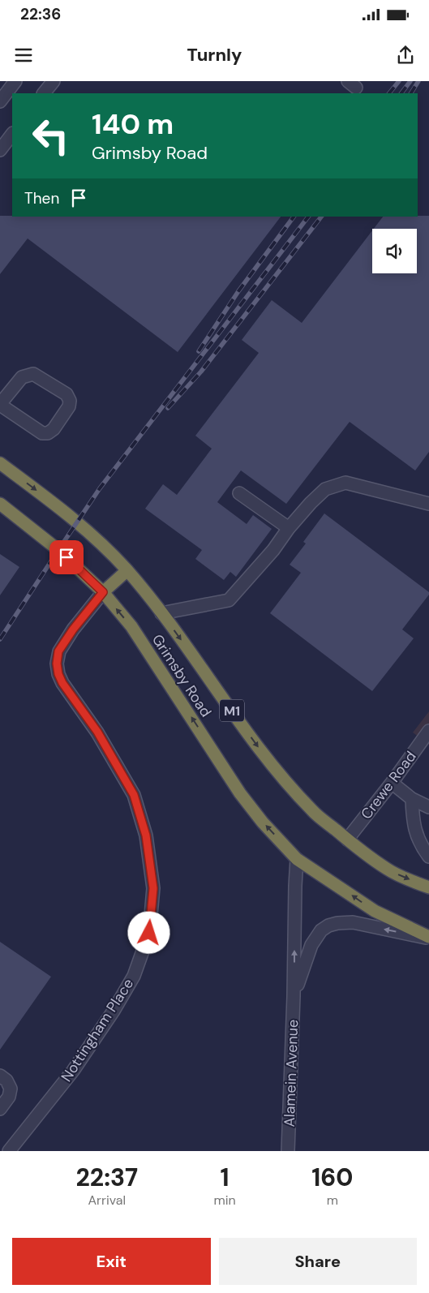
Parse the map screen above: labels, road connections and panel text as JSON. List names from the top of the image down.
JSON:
{
  "streets": {
    "highway": ["Grimsby Road", "M1"],
    "street": ["Crewe Road", "Nottingham Place", "Alamein Avenue"]
  },
  "crossings": [
    ["Grimsby Road", "Crewe Road"],
    ["Grimsby Road", "Nottingham Place"],
    ["Grimsby Road", "Alamein Avenue"]
  ],
  "page": {
    "status": "22:36",
    "header": "Turnly",
    "turn": ["140 m", "Grimsby Road"],
    "then": "Then",
    "eta": [
      "22:37",
      "Arrival",
      "1",
      "min",
      "160",
      "m"
    ],
    "buttons": ["Exit", "Share"]
  }
}
